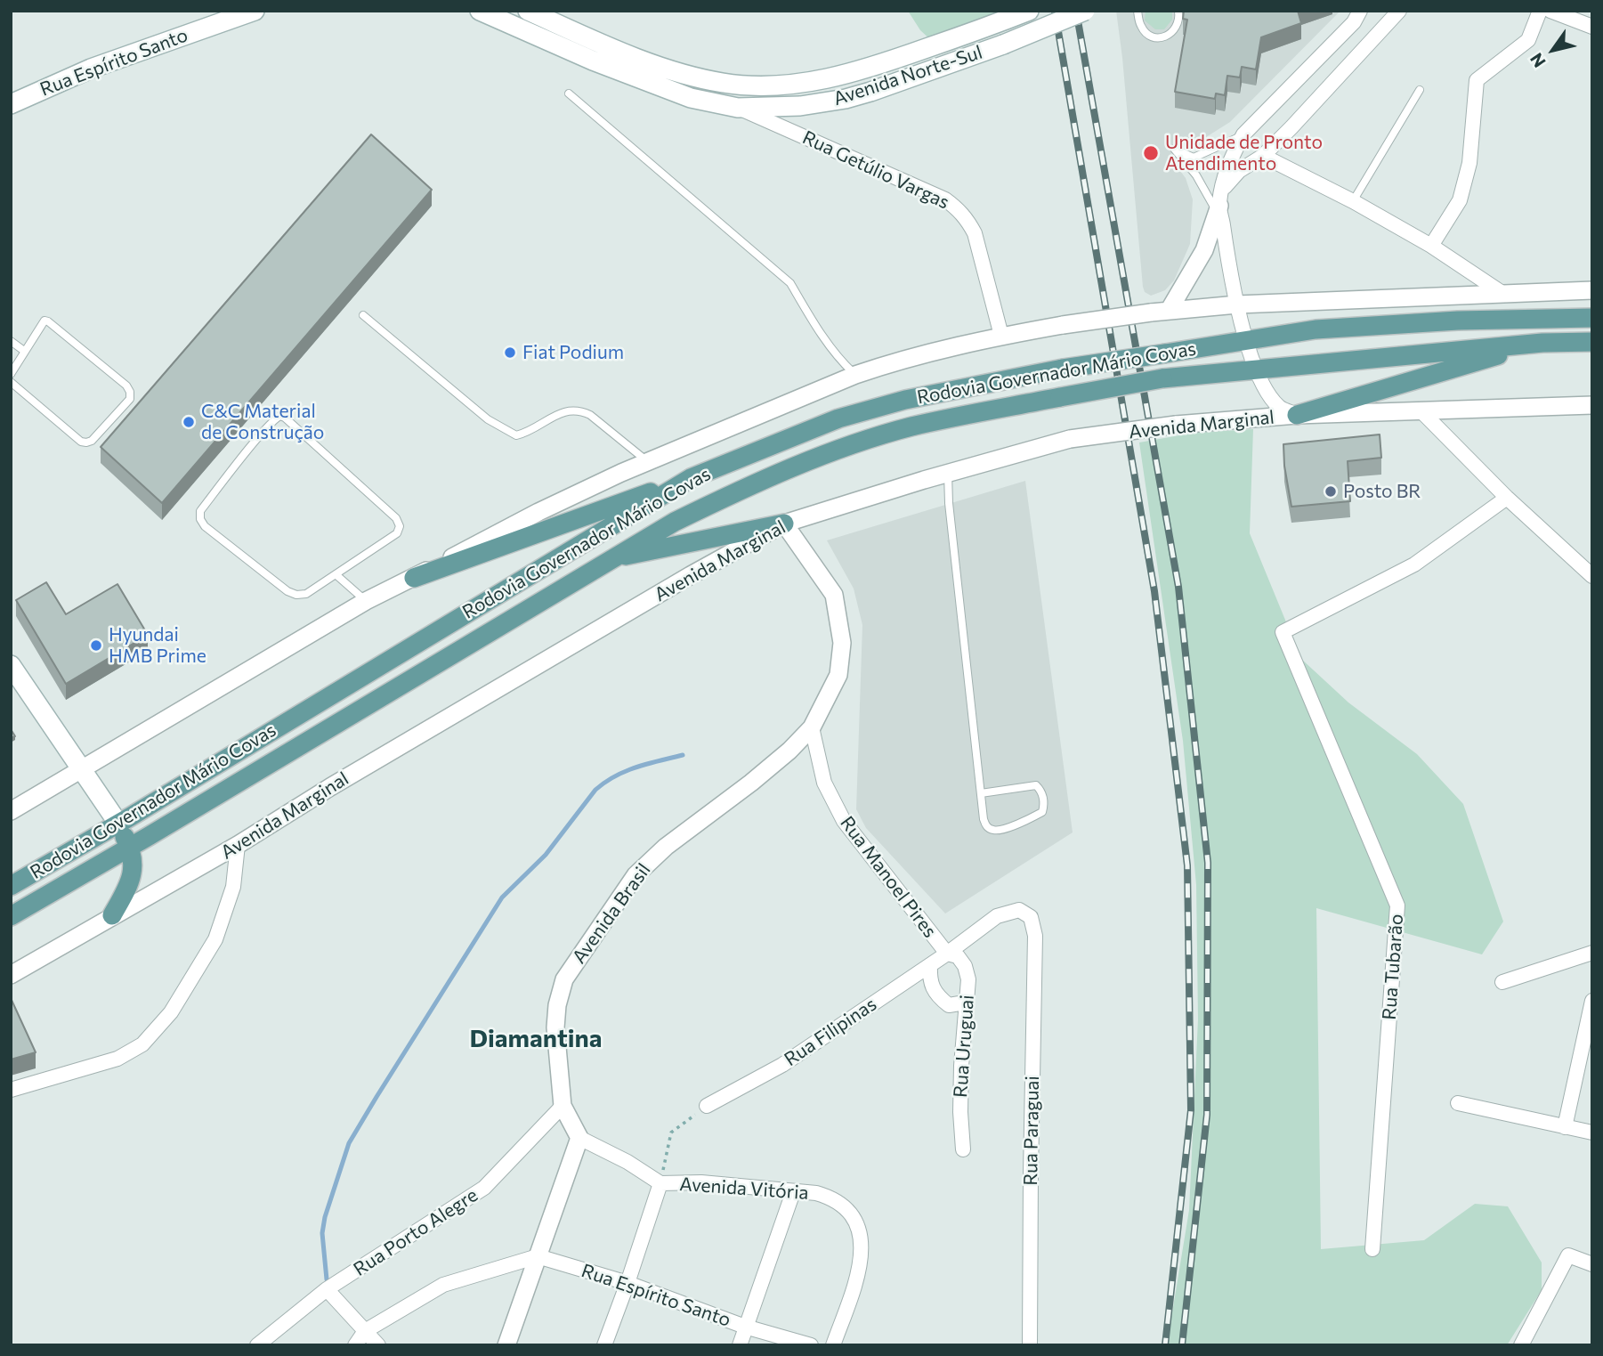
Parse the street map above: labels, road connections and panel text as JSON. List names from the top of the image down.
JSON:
{
  "streets": {
    "main road": ["Rua Espírito Santo", "Avenida Norte-Sul", "Rodovia Governador Mário Covas"],
    "street": [
      "Rua Getúlio Vargas",
      "Avenida Marginal",
      "Rua Manoel Pires",
      "Avenida Brasil",
      "Rua Tubarão",
      "Rua Filipinas",
      "Rua Uruguai",
      "Rua Paraguai",
      "Avenida Vitória",
      "Rua Porto Alegre"
    ]
  },
  "crossings": [
    ["Avenida Norte-Sul", "Rua Getúlio Vargas"],
    ["Avenida Marginal", "Avenida Brasil"],
    ["Rua Manoel Pires", "Avenida Brasil"],
    ["Rua Manoel Pires", "Rua Filipinas"],
    ["Rua Manoel Pires", "Rua Uruguai"],
    ["Avenida Brasil", "Avenida Vitória"],
    ["Avenida Brasil", "Rua Porto Alegre"],
    ["Rua Filipinas", "Rua Uruguai"],
    ["Rua Filipinas", "Rua Paraguai"]
  ],
  "districts": ["Diamantina"],
  "places": [
    "Unidade de Pronto Atendimento",
    "Fiat Podium",
    "C&C Material de Construção",
    "Posto BR",
    "Hyundai HMB Prime"
  ],
  "north": "bottom left"
}
